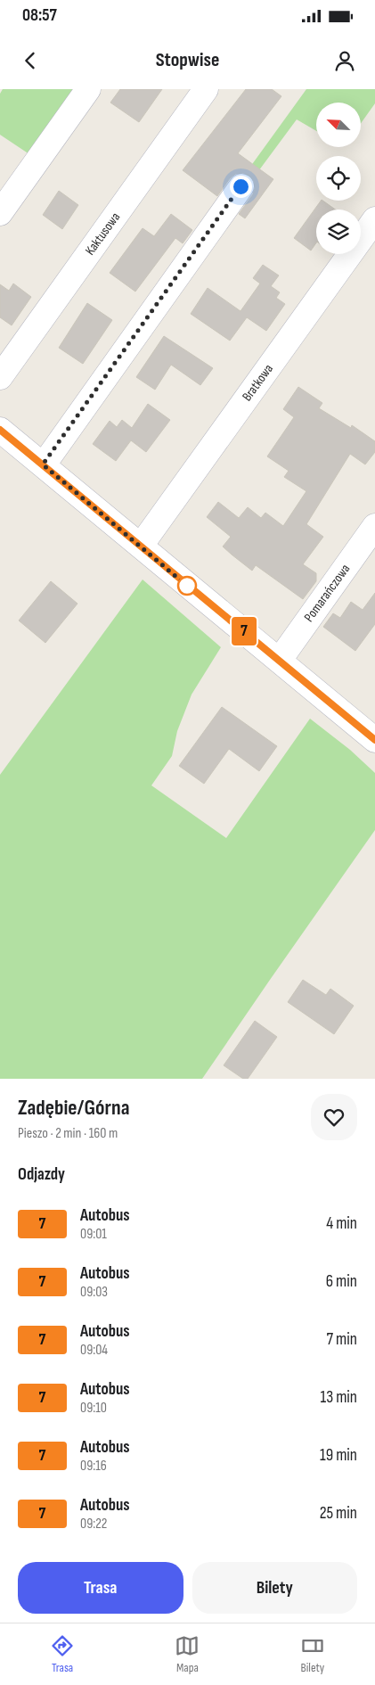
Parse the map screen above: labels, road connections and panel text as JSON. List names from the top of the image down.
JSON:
{
  "streets": {
    "street": ["Kaktusowa", "Bratkowa", "Pomarańczowa"]
  },
  "lines": ["bus line 7"],
  "north": "top left",
  "page": {
    "status": "08:57",
    "header": "Stopwise",
    "on_map": "7",
    "heading": [
      ["Zadębie/Górna", "Pieszo · 2 min · 160 m"],
      "Odjazdy"
    ],
    "list": [
      {
        "mark": "7",
        "name": "Autobus",
        "note": "09:01",
        "value": "4 min"
      },
      {
        "mark": "7",
        "name": "Autobus",
        "note": "09:03",
        "value": "6 min"
      },
      {
        "mark": "7",
        "name": "Autobus",
        "note": "09:04",
        "value": "7 min"
      },
      {
        "mark": "7",
        "name": "Autobus",
        "note": "09:10",
        "value": "13 min"
      },
      {
        "mark": "7",
        "name": "Autobus",
        "note": "09:16",
        "value": "19 min"
      },
      {
        "mark": "7",
        "name": "Autobus",
        "note": "09:22",
        "value": "25 min"
      }
    ],
    "buttons": ["Trasa", "Bilety"],
    "tabs": ["Trasa", "Mapa", "Bilety"]
  }
}
